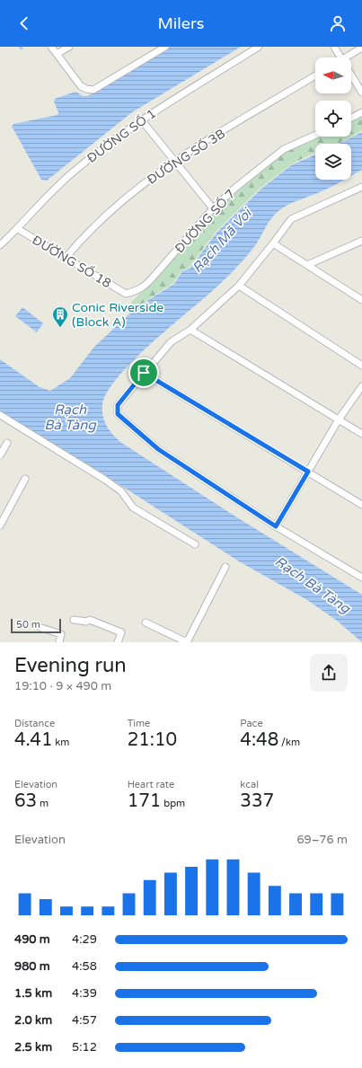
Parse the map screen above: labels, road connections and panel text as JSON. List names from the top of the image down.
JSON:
{
  "streets": {
    "street": [
      "ĐƯỜNG SỐ 1",
      "ĐƯỜNG SỐ 3B",
      "ĐƯỜNG SỐ 7",
      "ĐƯỜNG SỐ 18"
    ]
  },
  "crossings": [
    ["ĐƯỜNG SỐ 1", "ĐƯỜNG SỐ 18"],
    ["ĐƯỜNG SỐ 3B", "ĐƯỜNG SỐ 18"],
    ["ĐƯỜNG SỐ 7", "ĐƯỜNG SỐ 18"]
  ],
  "water": ["Rạch Mã Voi", "Rạch Bà Tàng"],
  "places": {
    "building": ["Conic Riverside (Block A)"]
  },
  "scale_bar": "50 m",
  "north": "left",
  "page": {
    "header": "Milers",
    "scale": "50 m",
    "heading": ["Evening run", "19:10 · 9 × 490 m"],
    "stats": [
      ["Distance", "4.41 km"],
      ["Time", "21:10"],
      ["Pace", "4:48 /km"],
      ["Elevation", "63 m"],
      ["Heart rate", "171 bpm"],
      ["kcal", "337"]
    ],
    "chart": ["Elevation", "69–76 m"],
    "list": [
      {
        "name": "490 m",
        "note": "4:29"
      },
      {
        "name": "980 m",
        "note": "4:58"
      },
      {
        "name": "1.5 km",
        "note": "4:39"
      },
      {
        "name": "2.0 km",
        "note": "4:57"
      },
      {
        "name": "2.5 km",
        "note": "5:12"
      }
    ]
  }
}
